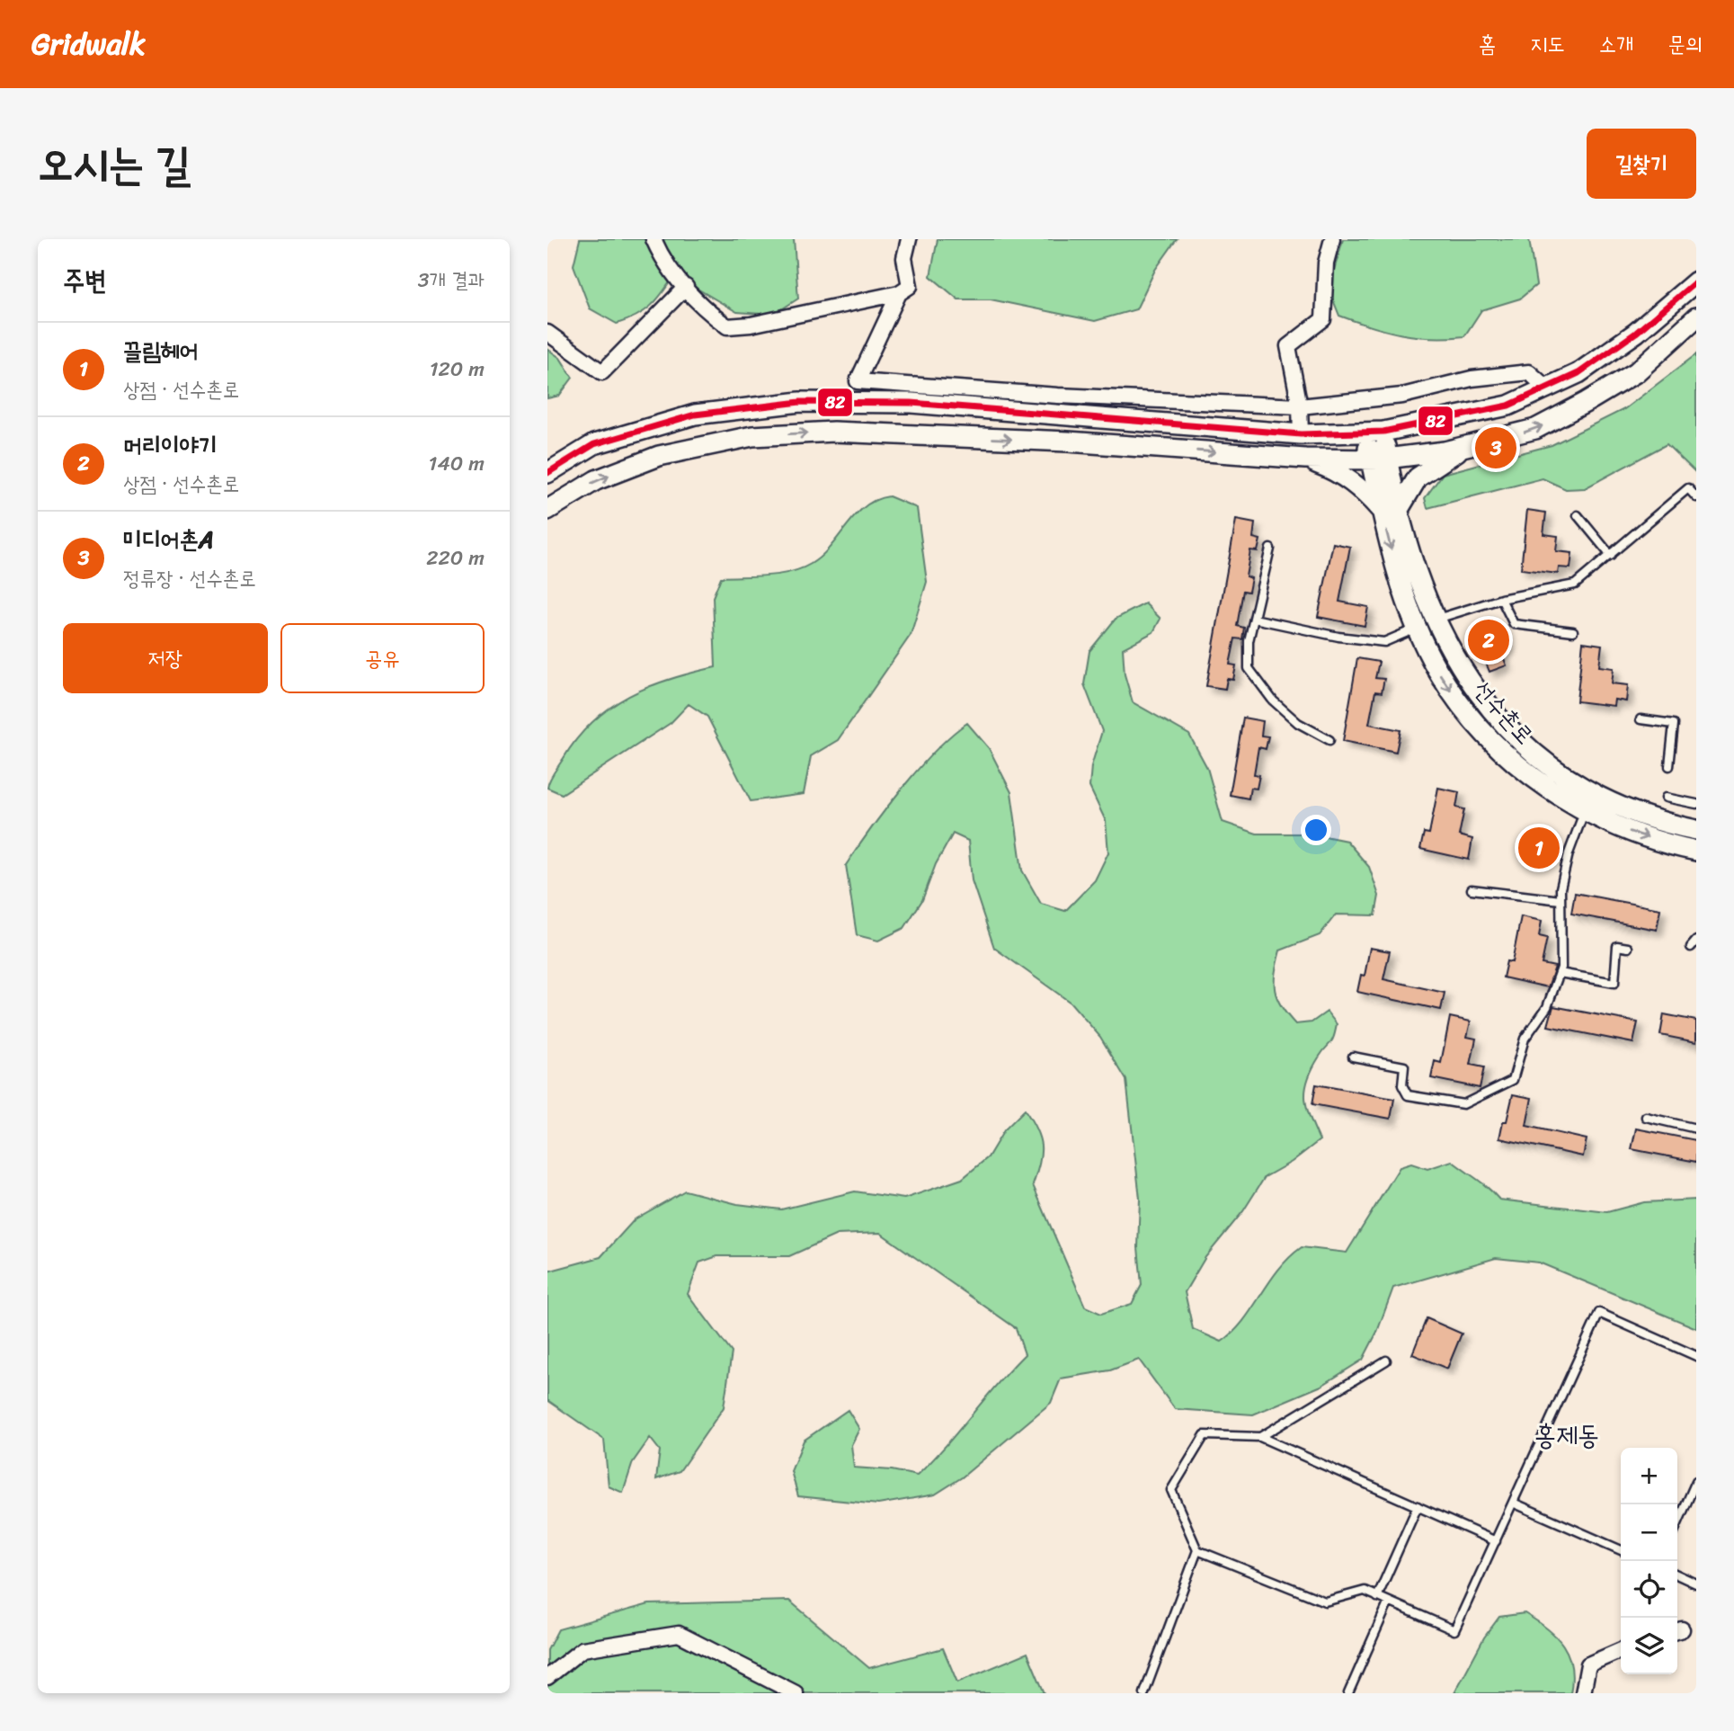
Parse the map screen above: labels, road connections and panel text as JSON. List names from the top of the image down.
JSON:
{
  "streets": {
    "street": ["선수촌로"]
  },
  "districts": ["홍제동"],
  "lines": ["transit line 82"],
  "page": {
    "header": "Gridwalk",
    "nav": [
      "홈",
      "지도",
      "소개",
      "문의"
    ],
    "title": "오시는 길",
    "buttons": [
      "길찾기",
      ["저장", "공유"]
    ],
    "heading": ["주변", "3개 결과"],
    "list": [
      {
        "mark": "1",
        "name": "끌림헤어",
        "note": "상점 · 선수촌로",
        "value": "120 m"
      },
      {
        "mark": "2",
        "name": "머리이야기",
        "note": "상점 · 선수촌로",
        "value": "140 m"
      },
      {
        "mark": "3",
        "name": "미디어촌A",
        "note": "정류장 · 선수촌로",
        "value": "220 m"
      }
    ],
    "pins": ["3", "2", "1"],
    "map_buttons": ["+", "−"]
  }
}
